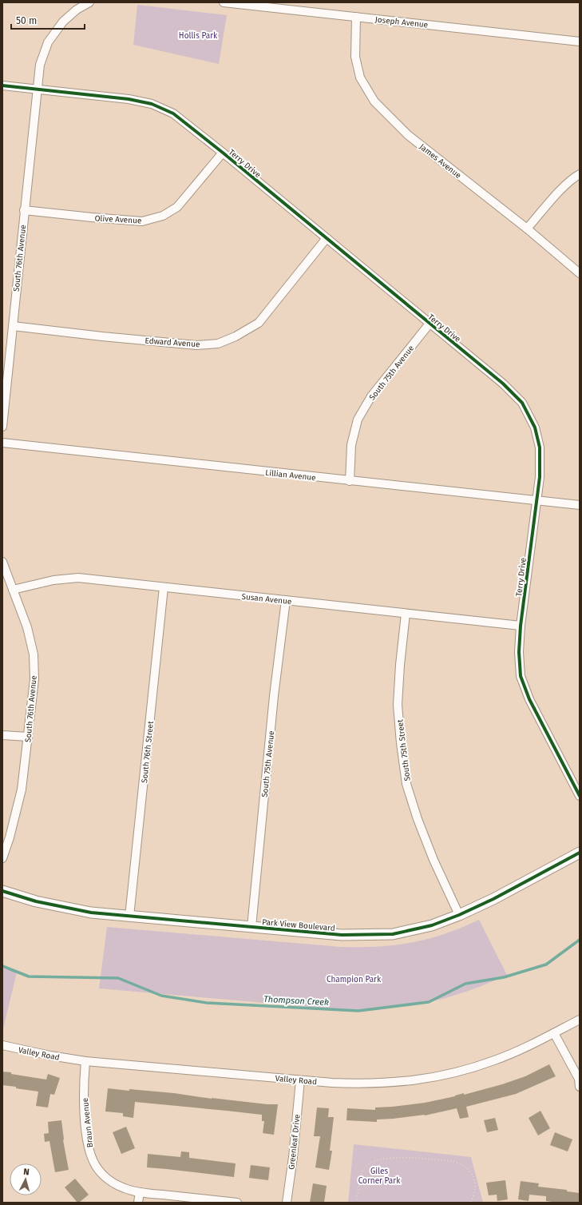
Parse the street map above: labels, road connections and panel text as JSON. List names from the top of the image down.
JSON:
{
  "streets": {
    "street": [
      "Joseph Avenue",
      "James Avenue",
      "Terry Drive",
      "Olive Avenue",
      "South 76th Avenue",
      "Edward Avenue",
      "South 75th Avenue",
      "Lillian Avenue",
      "Susan Avenue",
      "South 75th Street",
      "South 76th Street",
      "Park View Boulevard",
      "Valley Road",
      "Braun Avenue",
      "Greenleaf Drive"
    ]
  },
  "crossings": [
    ["Joseph Avenue", "James Avenue"],
    ["Terry Drive", "Olive Avenue"],
    ["Terry Drive", "South 76th Avenue"],
    ["Terry Drive", "Edward Avenue"],
    ["Terry Drive", "South 75th Avenue"],
    ["Terry Drive", "Lillian Avenue"],
    ["Terry Drive", "Susan Avenue"],
    ["Olive Avenue", "South 76th Avenue"],
    ["South 76th Avenue", "Edward Avenue"],
    ["South 76th Avenue", "Susan Avenue"],
    ["South 75th Avenue", "Lillian Avenue"],
    ["South 75th Avenue", "Susan Avenue"],
    ["South 75th Avenue", "Park View Boulevard"],
    ["Susan Avenue", "South 75th Street"],
    ["Susan Avenue", "South 76th Street"],
    ["South 75th Street", "Park View Boulevard"],
    ["South 76th Street", "Park View Boulevard"],
    ["Valley Road", "Braun Avenue"],
    ["Valley Road", "Greenleaf Drive"]
  ],
  "water": ["Thompson Creek"],
  "parks": ["Hollis Park", "Champion Park", "Giles Corner Park"],
  "scale_bar": "50 m",
  "north": "top"
}
